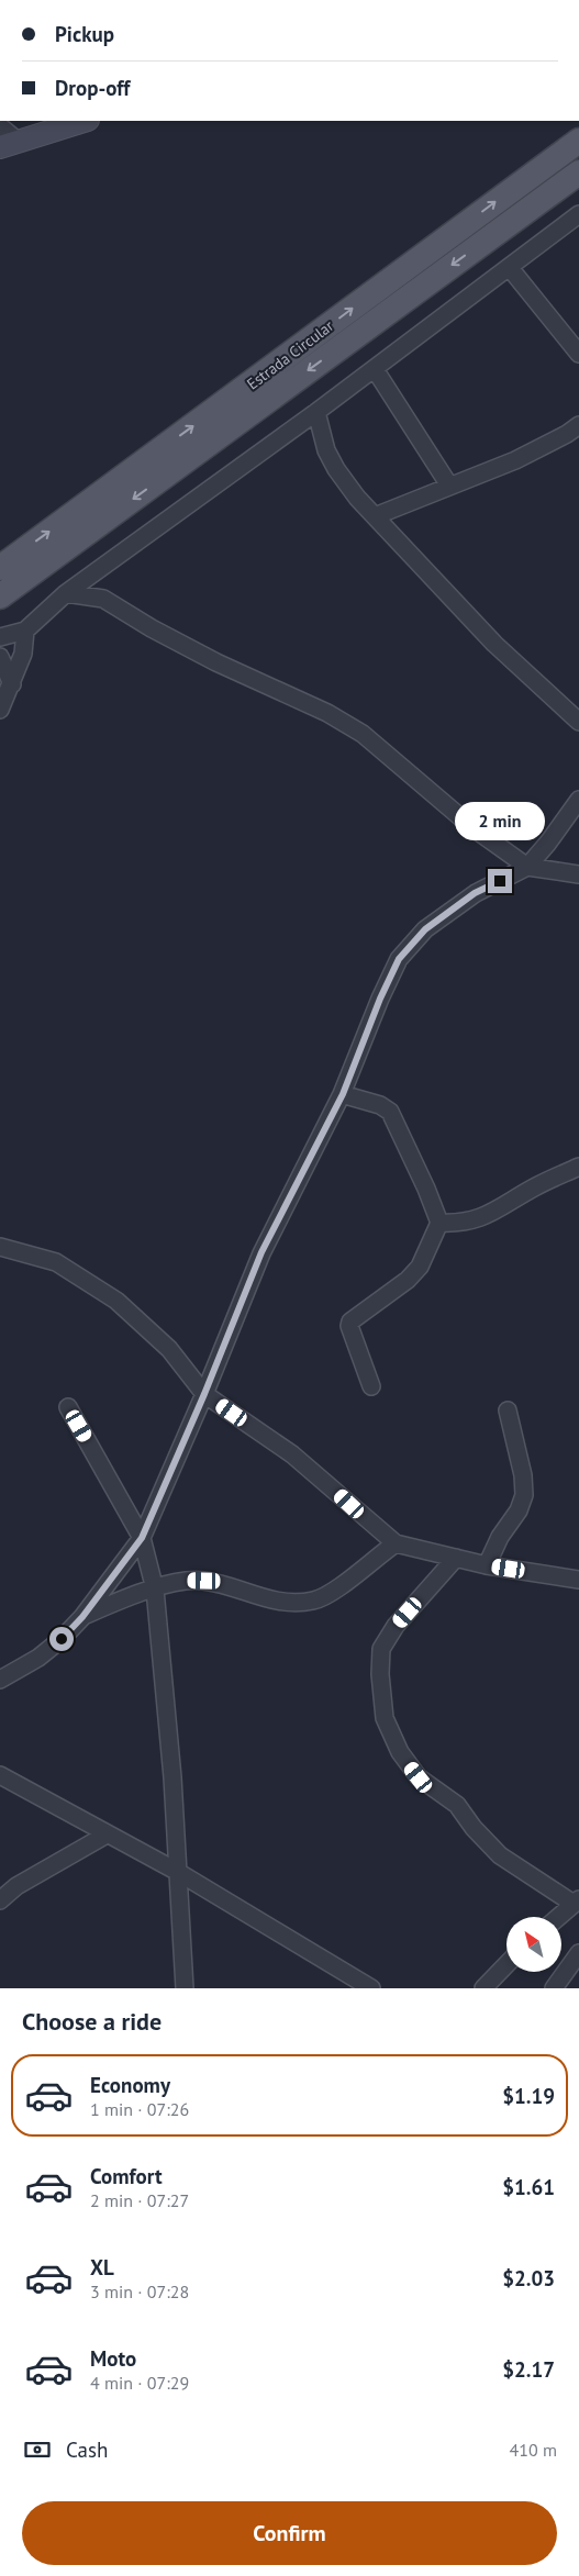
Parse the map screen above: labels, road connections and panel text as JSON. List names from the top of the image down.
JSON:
{
  "streets": {
    "main road": ["Estrada Circular"]
  },
  "north": "top left",
  "page": {
    "banner": ["Pickup", "Drop-off"],
    "bubble": "2 min",
    "heading": "Choose a ride",
    "list": [
      {
        "name": "Economy",
        "note": "1 min · 07:26",
        "value": "$1.19"
      },
      {
        "name": "Comfort",
        "note": "2 min · 07:27",
        "value": "$1.61"
      },
      {
        "name": "XL",
        "note": "3 min · 07:28",
        "value": "$2.03"
      },
      {
        "name": "Moto",
        "note": "4 min · 07:29",
        "value": "$2.17"
      }
    ],
    "pay": ["Cash", "410 m"],
    "buttons": "Confirm"
  }
}
